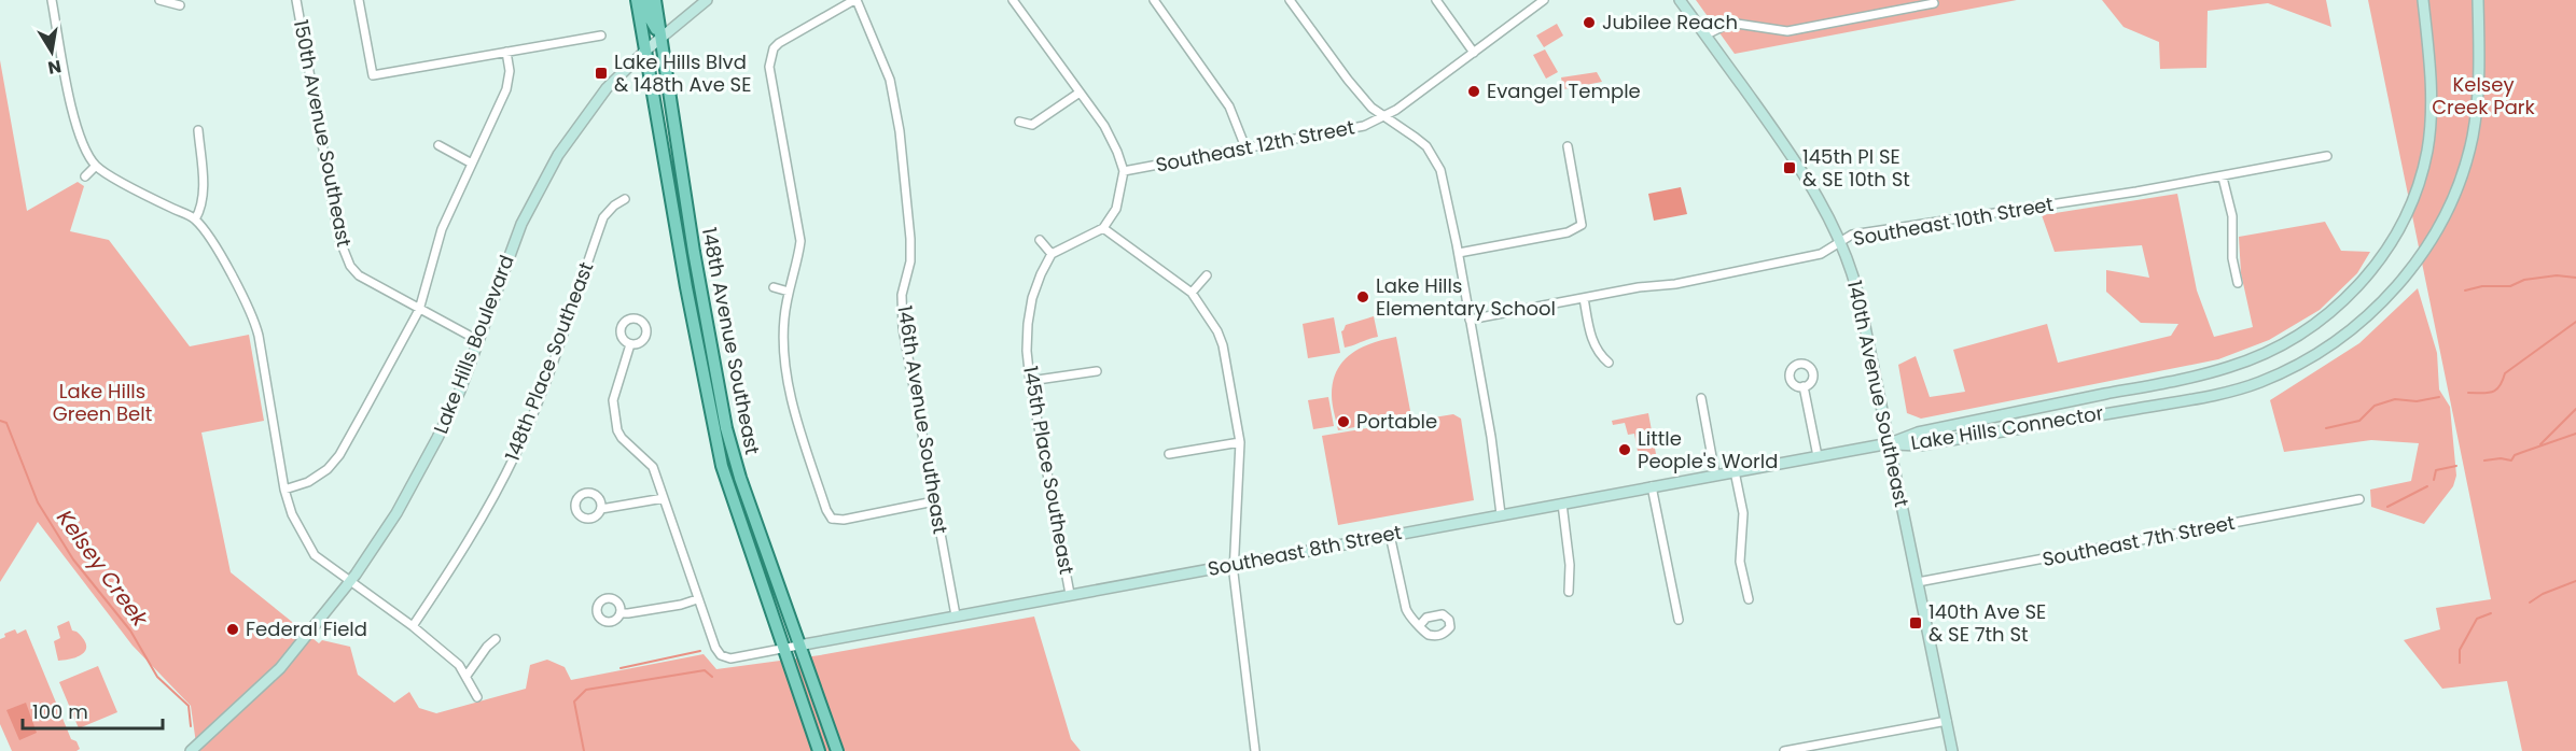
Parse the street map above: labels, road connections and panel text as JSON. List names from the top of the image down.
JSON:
{
  "streets": {
    "main road": ["148th Avenue Southeast"],
    "street": [
      "150th Avenue Southeast",
      "Southeast 12th Street",
      "Southeast 10th Street",
      "Lake Hills Boulevard",
      "148th Place Southeast",
      "140th Avenue Southeast",
      "146th Avenue Southeast",
      "Lake Hills Connector",
      "145th Place Southeast",
      "Southeast 7th Street",
      "Southeast 8th Street"
    ]
  },
  "crossings": [
    ["Southeast 10th Street", "140th Avenue Southeast"],
    ["148th Avenue Southeast", "Lake Hills Boulevard"],
    ["148th Avenue Southeast", "Southeast 8th Street"],
    ["140th Avenue Southeast", "Lake Hills Connector"],
    ["140th Avenue Southeast", "Southeast 7th Street"],
    ["140th Avenue Southeast", "Southeast 8th Street"],
    ["146th Avenue Southeast", "Southeast 8th Street"],
    ["Lake Hills Connector", "Southeast 8th Street"],
    ["145th Place Southeast", "Southeast 8th Street"]
  ],
  "water": ["Kelsey Creek"],
  "parks": ["Kelsey Creek Park", "Lake Hills Green Belt"],
  "places": {
    "other": [
      "Jubilee Reach",
      "Evangel Temple",
      "Lake Hills Elementary School",
      "Portable",
      "Little People's World",
      "Federal Field"
    ],
    "transit": ["Lake Hills Blvd & 148th Ave SE", "145th Pl SE & SE 10th St", "140th Ave SE & SE 7th St"]
  },
  "scale_bar": "100 m",
  "north": "bottom"
}
